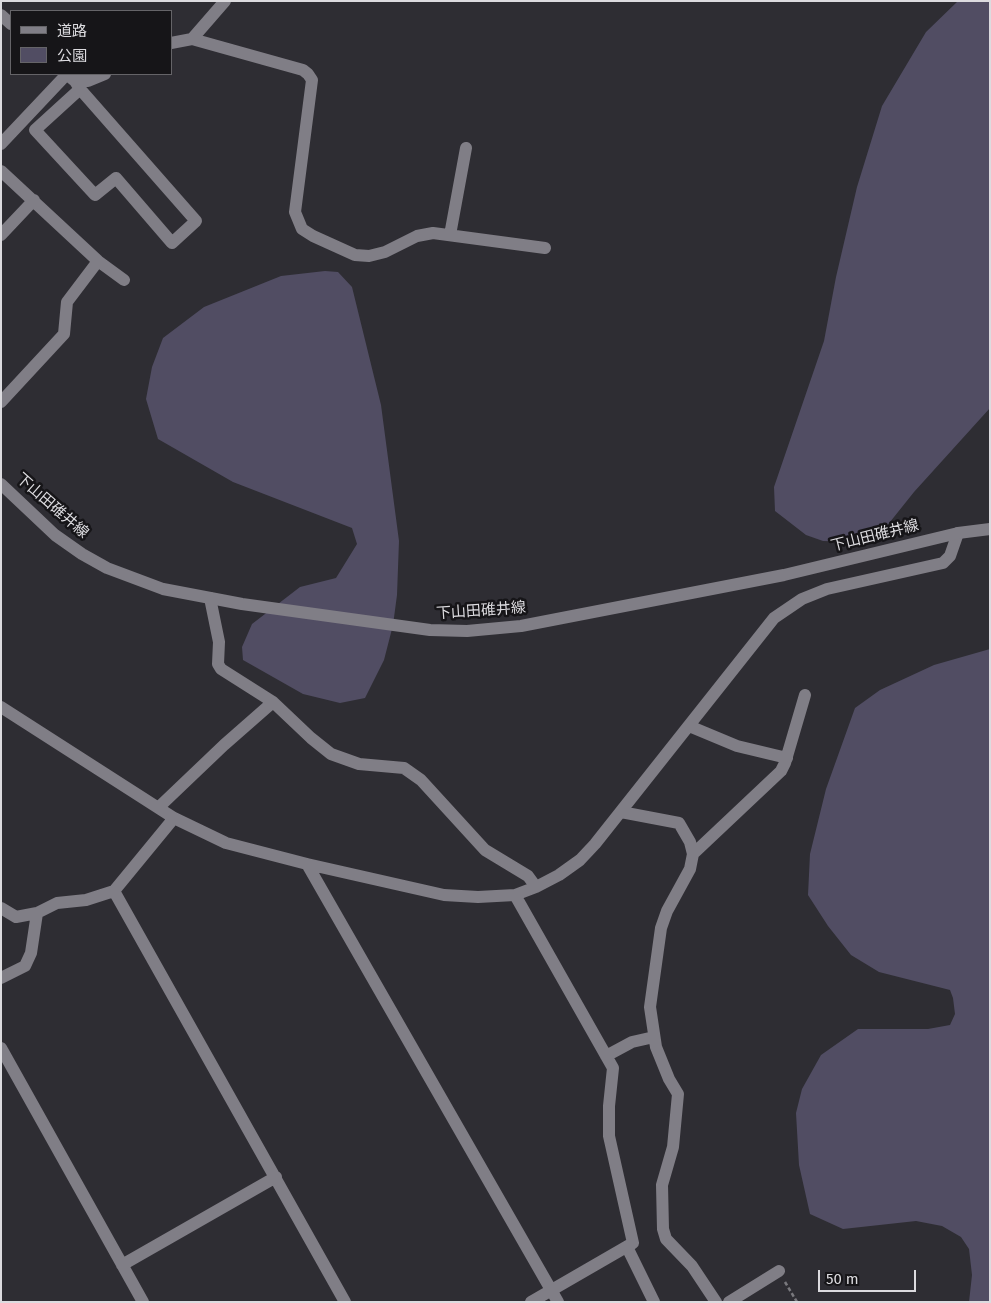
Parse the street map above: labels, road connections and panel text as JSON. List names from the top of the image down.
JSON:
{
  "streets": {
    "street": ["下山田碓井線"]
  },
  "legend": ["道路", "公園"],
  "scale_bar": "50 m"
}
